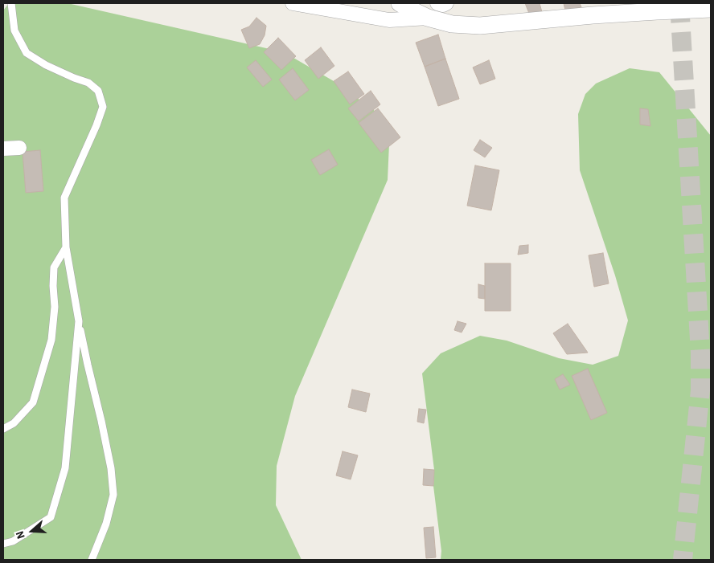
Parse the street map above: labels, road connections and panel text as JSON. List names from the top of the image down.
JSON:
{
  "north": "left"
}
